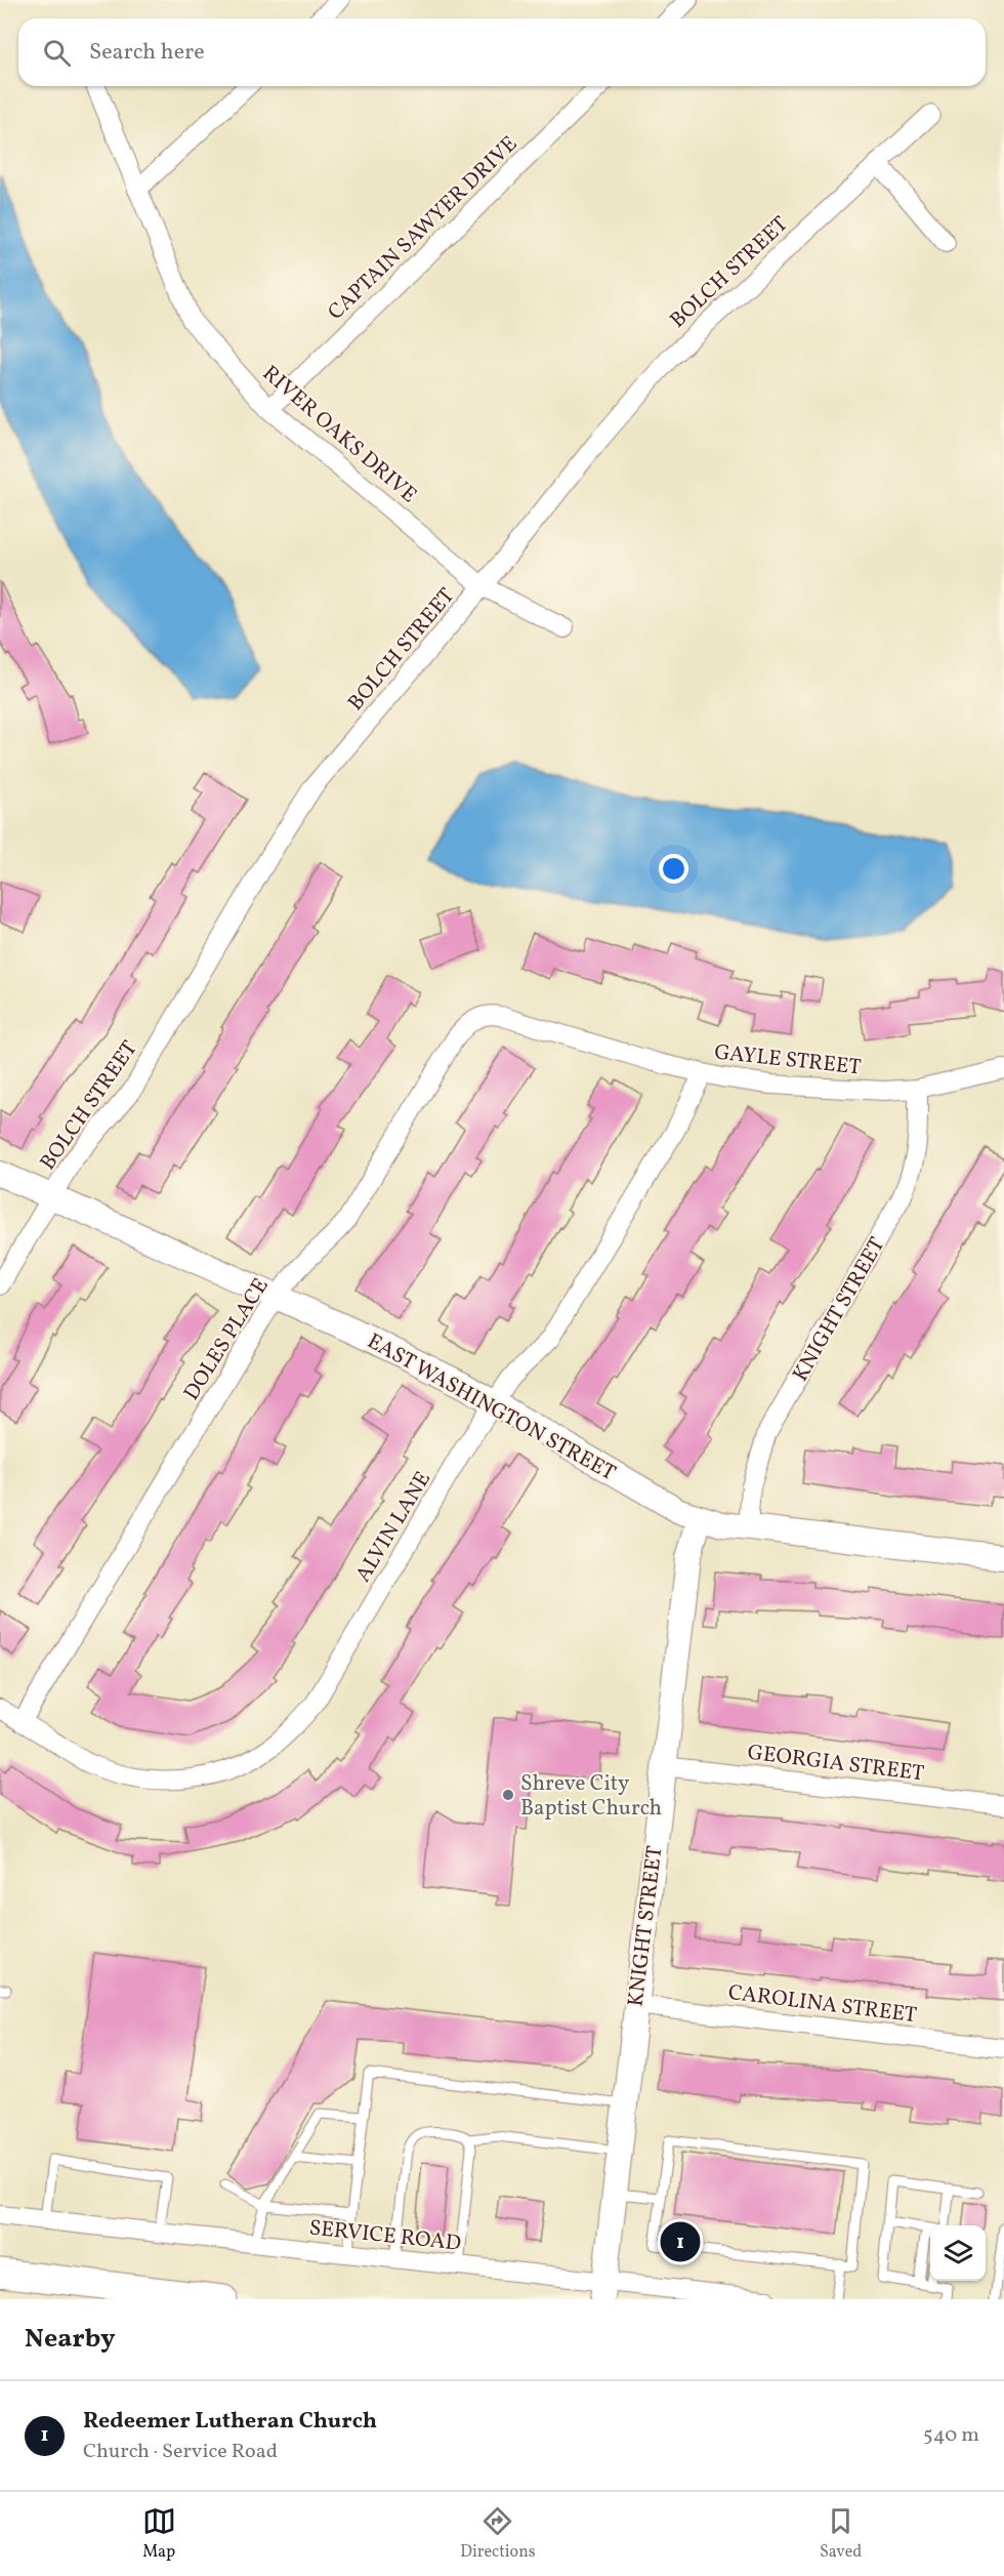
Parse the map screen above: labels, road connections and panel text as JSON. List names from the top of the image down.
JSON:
{
  "streets": {
    "street": [
      "CAPTAIN SAWYER DRIVE",
      "BOLCH STREET",
      "RIVER OAKS DRIVE",
      "GAYLE STREET",
      "KNIGHT STREET",
      "DOLES PLACE",
      "EAST WASHINGTON STREET",
      "ALVIN LANE",
      "GEORGIA STREET",
      "CAROLINA STREET",
      "SERVICE ROAD"
    ]
  },
  "crossings": [
    ["CAPTAIN SAWYER DRIVE", "RIVER OAKS DRIVE"],
    ["BOLCH STREET", "RIVER OAKS DRIVE"],
    ["BOLCH STREET", "EAST WASHINGTON STREET"],
    ["GAYLE STREET", "KNIGHT STREET"],
    ["GAYLE STREET", "DOLES PLACE"],
    ["GAYLE STREET", "ALVIN LANE"],
    ["KNIGHT STREET", "EAST WASHINGTON STREET"],
    ["KNIGHT STREET", "GEORGIA STREET"],
    ["KNIGHT STREET", "CAROLINA STREET"],
    ["KNIGHT STREET", "SERVICE ROAD"],
    ["DOLES PLACE", "EAST WASHINGTON STREET"],
    ["DOLES PLACE", "ALVIN LANE"],
    ["EAST WASHINGTON STREET", "ALVIN LANE"]
  ],
  "places": ["Shreve City Baptist Church"],
  "page": {
    "search": "Search here",
    "pins": "1",
    "heading": "Nearby",
    "list": [
      {
        "mark": "1",
        "name": "Redeemer Lutheran Church",
        "note": "Church · Service Road",
        "value": "540 m"
      }
    ],
    "nav": ["Map", "Directions", "Saved"]
  }
}
